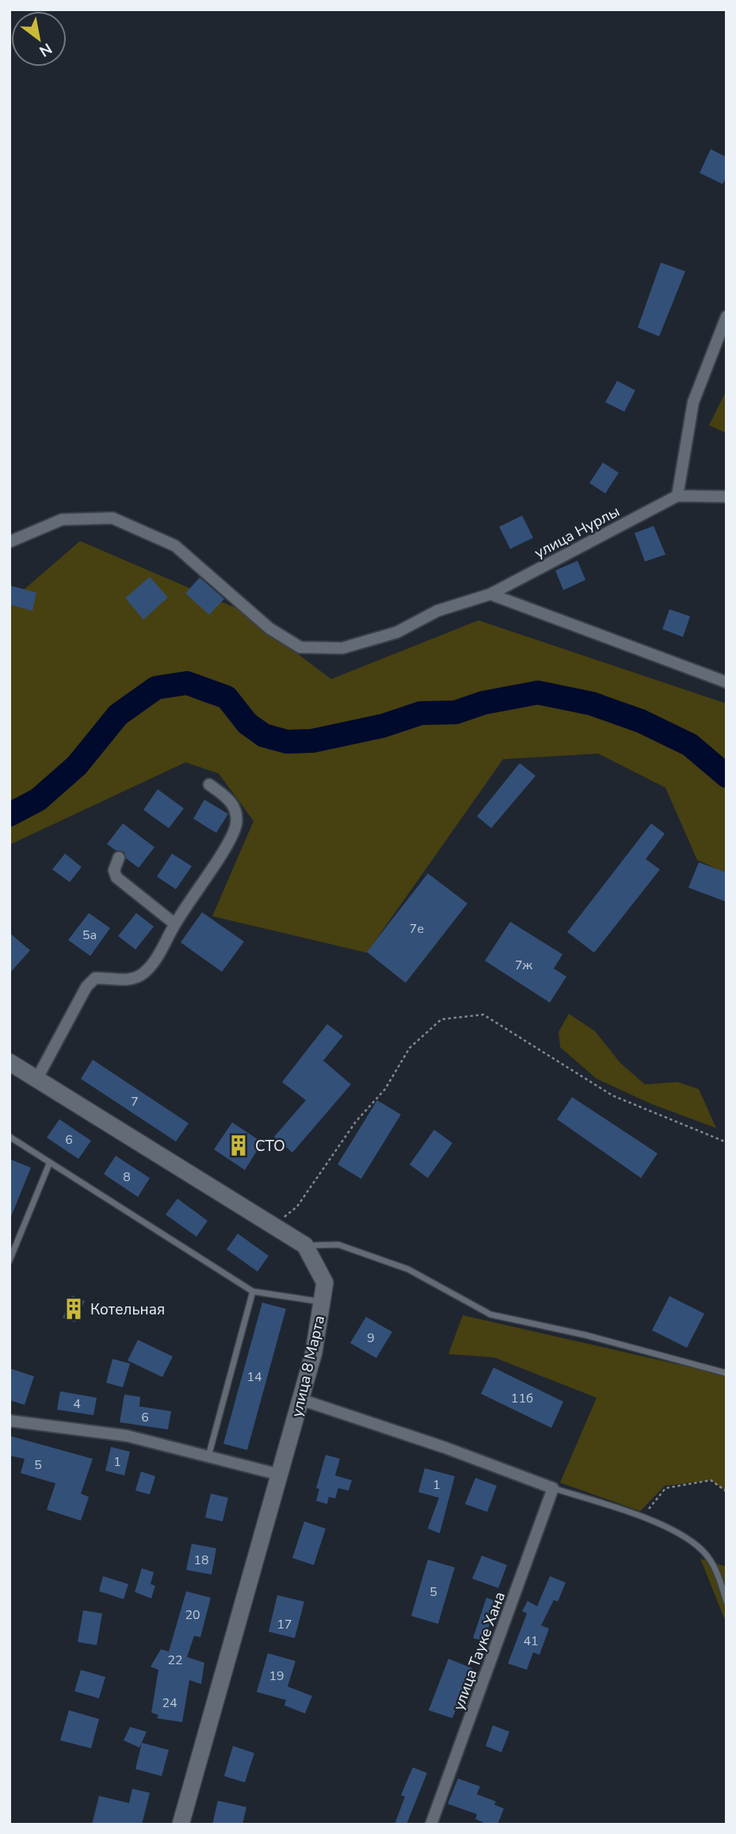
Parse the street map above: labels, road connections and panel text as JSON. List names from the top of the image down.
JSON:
{
  "streets": {
    "street": ["улица Нурлы", "улица 8 Марта", "улица Тауке Хана"]
  },
  "places": {
    "building": ["СТО", "Котельная"]
  },
  "house_numbers": [
    "7е",
    "5а",
    "7ж",
    "7",
    "6",
    "8",
    "9",
    "14",
    "11б",
    "4",
    "6",
    "1",
    "5",
    "1",
    "18",
    "5",
    "20",
    "17",
    "41",
    "22",
    "19",
    "24"
  ],
  "north": "bottom right"
}
